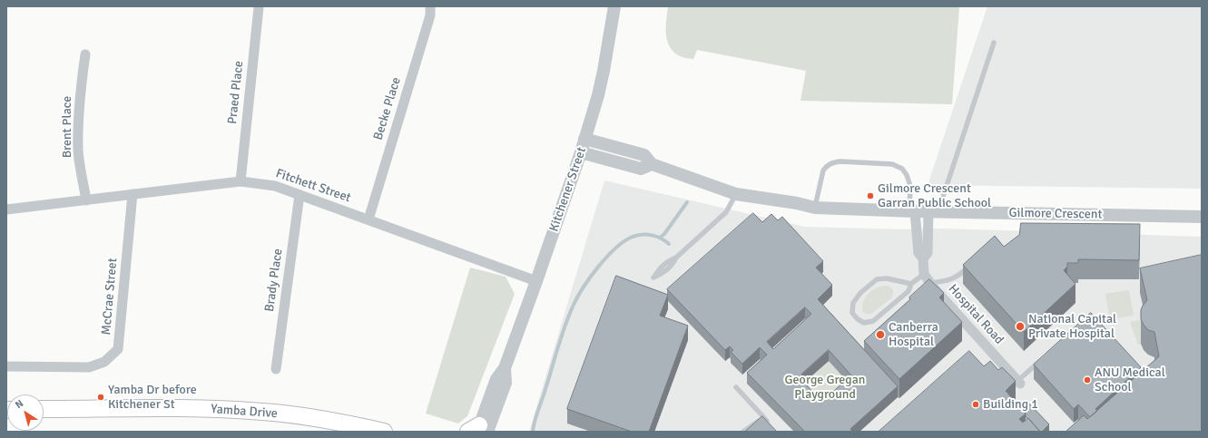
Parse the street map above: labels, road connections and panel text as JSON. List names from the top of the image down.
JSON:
{
  "streets": {
    "main road": ["Yamba Drive"],
    "street": [
      "Praed Place",
      "Becke Place",
      "Brent Place",
      "Fitchett Street",
      "Kitchener Street",
      "Gilmore Crescent",
      "Brady Place",
      "McCrae Street",
      "Hospital Road"
    ]
  },
  "crossings": [
    ["Praed Place", "Fitchett Street"],
    ["Becke Place", "Fitchett Street"],
    ["Brent Place", "Fitchett Street"],
    ["Fitchett Street", "Kitchener Street"],
    ["Fitchett Street", "Brady Place"],
    ["Fitchett Street", "McCrae Street"],
    ["Kitchener Street", "Gilmore Crescent"]
  ],
  "parks": ["George Gregan Playground"],
  "places": [
    "Gilmore Crescent Garran Public School",
    "National Capital Private Hospital",
    "Canberra Hospital",
    "ANU Medical School",
    "Yamba Dr before Kitchener St",
    "Building 1"
  ],
  "north": "top left"
}
